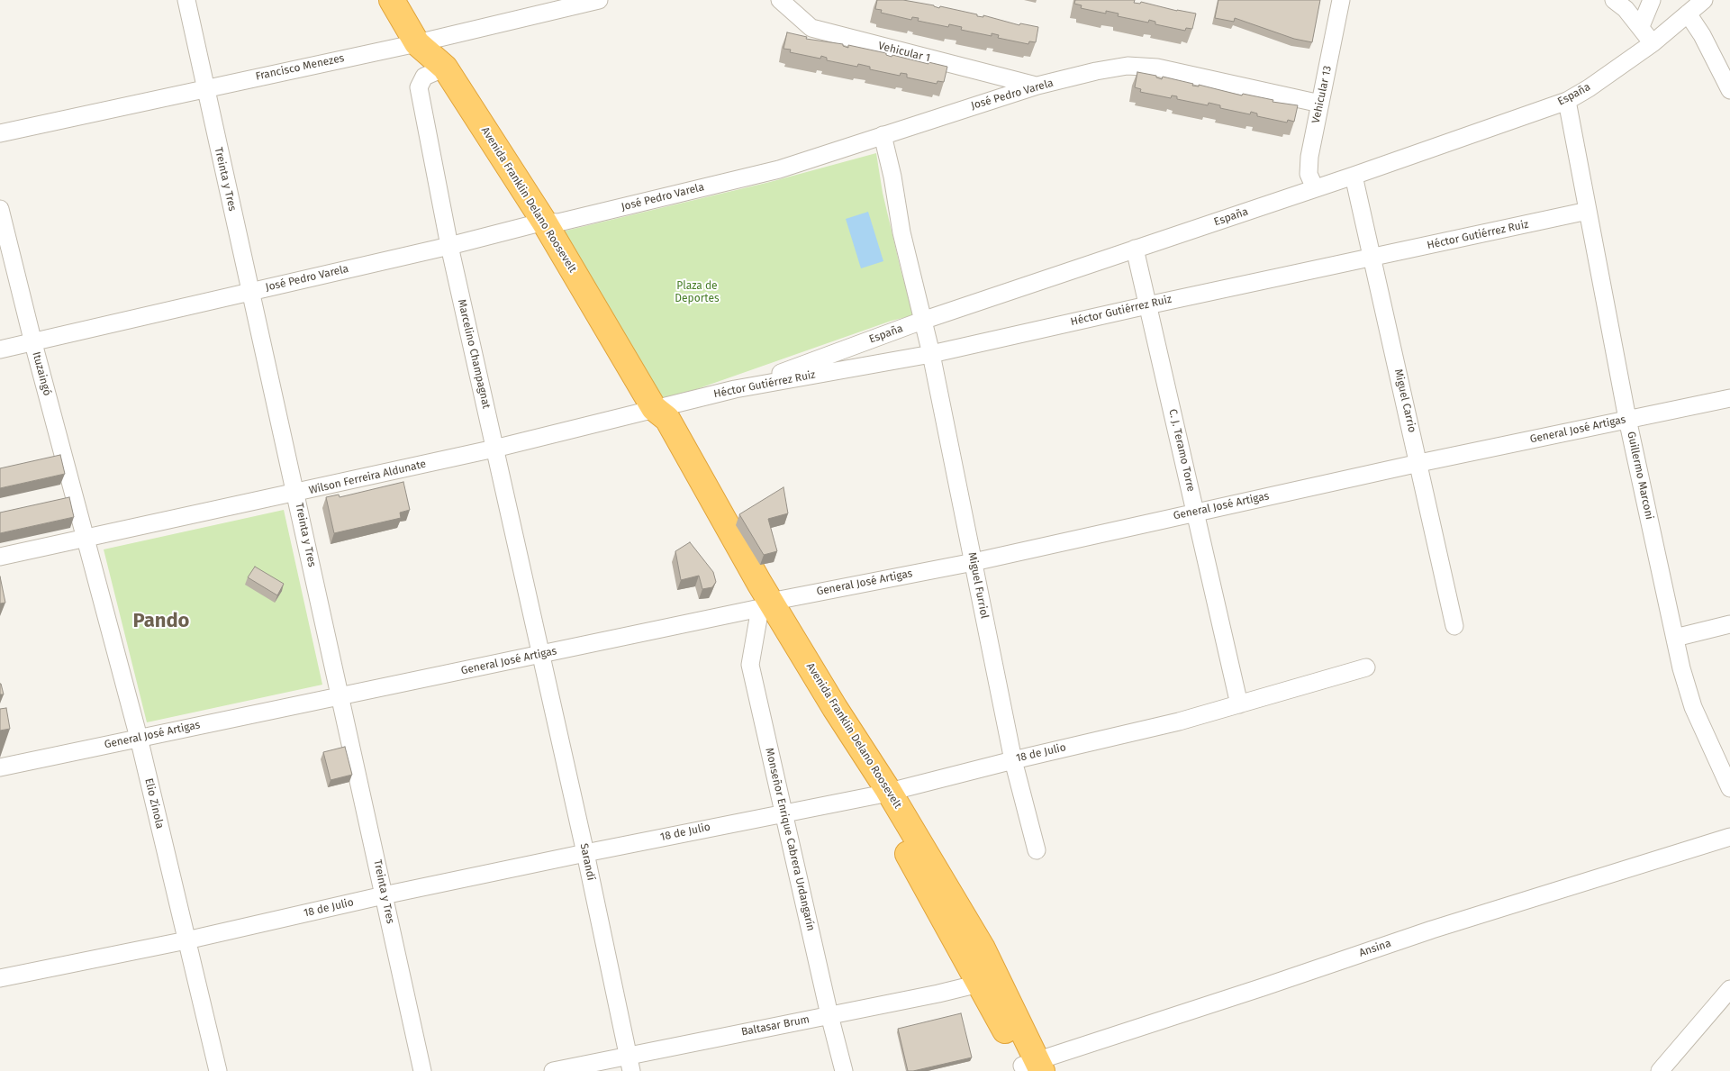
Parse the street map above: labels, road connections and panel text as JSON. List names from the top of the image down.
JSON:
{
  "streets": {
    "highway": ["Avenida Franklin Delano Roosevelt"],
    "street": [
      "Vehicular 1",
      "Francisco Menezes",
      "José Pedro Varela",
      "Vehicular 13",
      "España",
      "Treinta y Tres",
      "Héctor Gutiérrez Ruiz",
      "Marcelino Champagnat",
      "Ituzaingó",
      "Miguel Carrio",
      "General José Artigas",
      "C. J. Teramo Torre",
      "Guillermo Marconi",
      "Wilson Ferreira Aldunate",
      "Miguel Furriol",
      "18 de Julio",
      "Elio Zinola",
      "Monseñor Enrique Cabrera Urdangarín",
      "Sarandí",
      "Ansina",
      "Baltasar Brum"
    ]
  },
  "crossings": [
    ["Vehicular 1", "José Pedro Varela"],
    ["Francisco Menezes", "Treinta y Tres"],
    ["Francisco Menezes", "Avenida Franklin Delano Roosevelt"],
    ["José Pedro Varela", "Vehicular 13"],
    ["José Pedro Varela", "Treinta y Tres"],
    ["José Pedro Varela", "Avenida Franklin Delano Roosevelt"],
    ["José Pedro Varela", "Marcelino Champagnat"],
    ["José Pedro Varela", "Ituzaingó"],
    ["José Pedro Varela", "Miguel Furriol"],
    ["Vehicular 13", "España"],
    ["España", "Héctor Gutiérrez Ruiz"],
    ["España", "Miguel Carrio"],
    ["España", "C. J. Teramo Torre"],
    ["España", "Guillermo Marconi"],
    ["España", "Miguel Furriol"],
    ["Treinta y Tres", "General José Artigas"],
    ["Treinta y Tres", "Wilson Ferreira Aldunate"],
    ["Treinta y Tres", "18 de Julio"],
    ["Avenida Franklin Delano Roosevelt", "Héctor Gutiérrez Ruiz"],
    ["Avenida Franklin Delano Roosevelt", "Marcelino Champagnat"],
    ["Avenida Franklin Delano Roosevelt", "General José Artigas"],
    ["Avenida Franklin Delano Roosevelt", "Wilson Ferreira Aldunate"],
    ["Avenida Franklin Delano Roosevelt", "18 de Julio"],
    ["Avenida Franklin Delano Roosevelt", "Monseñor Enrique Cabrera Urdangarín"],
    ["Avenida Franklin Delano Roosevelt", "Ansina"],
    ["Avenida Franklin Delano Roosevelt", "Baltasar Brum"],
    ["Héctor Gutiérrez Ruiz", "Miguel Carrio"],
    ["Héctor Gutiérrez Ruiz", "C. J. Teramo Torre"],
    ["Héctor Gutiérrez Ruiz", "Guillermo Marconi"],
    ["Héctor Gutiérrez Ruiz", "Wilson Ferreira Aldunate"],
    ["Héctor Gutiérrez Ruiz", "Miguel Furriol"],
    ["Marcelino Champagnat", "General José Artigas"],
    ["Marcelino Champagnat", "Wilson Ferreira Aldunate"],
    ["Marcelino Champagnat", "Sarandí"],
    ["Ituzaingó", "Wilson Ferreira Aldunate"],
    ["Ituzaingó", "Elio Zinola"],
    ["Miguel Carrio", "General José Artigas"],
    ["General José Artigas", "C. J. Teramo Torre"],
    ["General José Artigas", "Guillermo Marconi"],
    ["General José Artigas", "Miguel Furriol"],
    ["General José Artigas", "Elio Zinola"],
    ["General José Artigas", "Monseñor Enrique Cabrera Urdangarín"],
    ["General José Artigas", "Sarandí"],
    ["C. J. Teramo Torre", "18 de Julio"],
    ["Wilson Ferreira Aldunate", "Elio Zinola"],
    ["Miguel Furriol", "18 de Julio"],
    ["18 de Julio", "Elio Zinola"],
    ["18 de Julio", "Monseñor Enrique Cabrera Urdangarín"],
    ["18 de Julio", "Sarandí"],
    ["Monseñor Enrique Cabrera Urdangarín", "Baltasar Brum"],
    ["Sarandí", "Baltasar Brum"]
  ],
  "districts": ["Pando"],
  "parks": ["Plaza de Deportes"]
}
